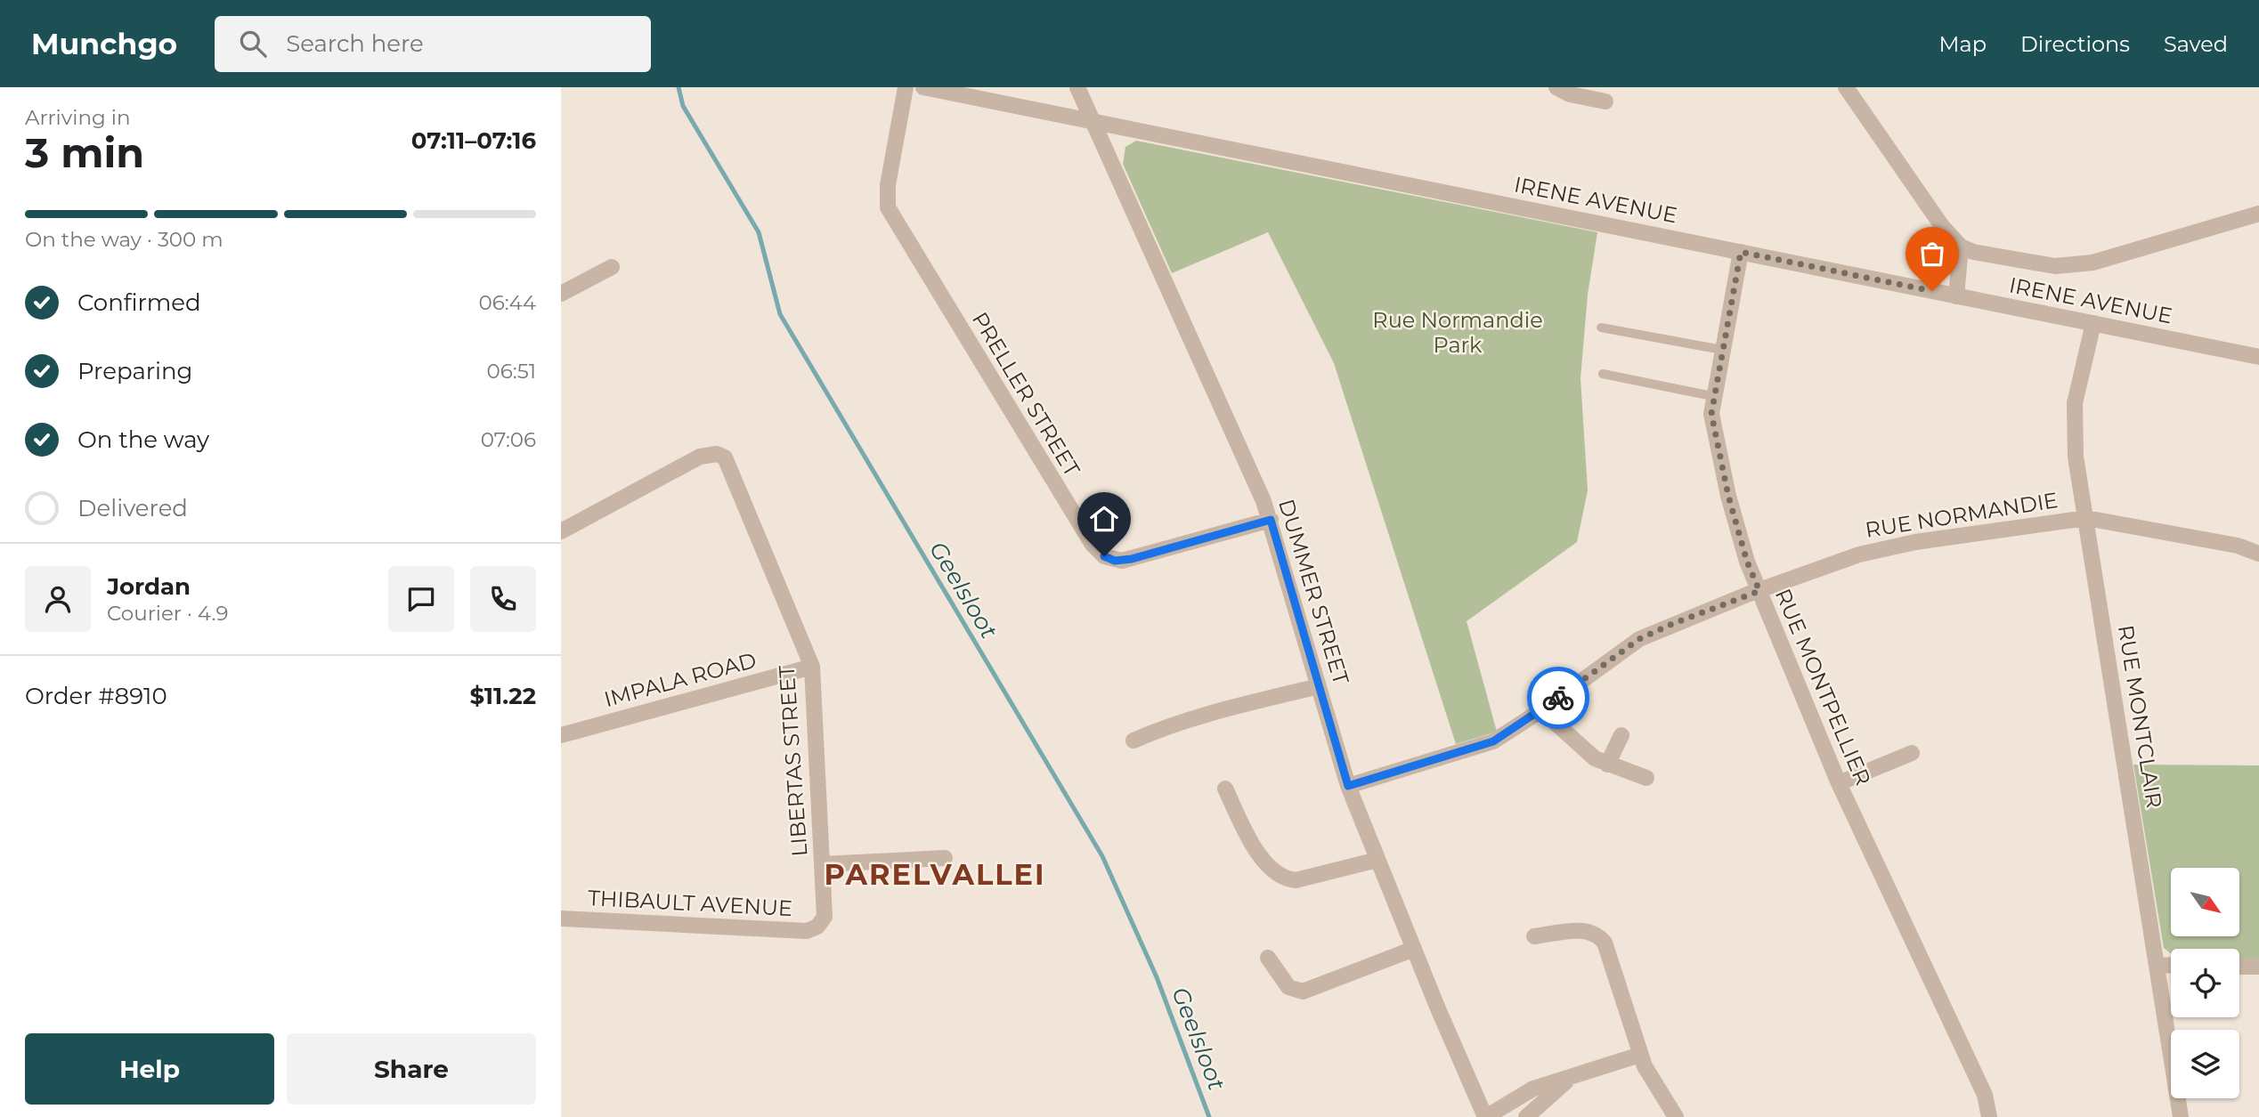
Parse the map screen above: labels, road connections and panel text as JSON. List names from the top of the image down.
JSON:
{
  "streets": {
    "street": [
      "IRENE AVENUE",
      "PRELLER STREET",
      "RUE NORMANDIE",
      "DUMMER STREET",
      "IMPALA ROAD",
      "RUE MONTPELLIER",
      "RUE MONTCLAIR",
      "LIBERTAS STREET",
      "THIBAULT AVENUE"
    ]
  },
  "crossings": [
    ["IRENE AVENUE", "DUMMER STREET"],
    ["IRENE AVENUE", "RUE MONTPELLIER"],
    ["IRENE AVENUE", "RUE MONTCLAIR"],
    ["PRELLER STREET", "DUMMER STREET"],
    ["RUE NORMANDIE", "DUMMER STREET"],
    ["RUE NORMANDIE", "RUE MONTPELLIER"],
    ["RUE NORMANDIE", "RUE MONTCLAIR"],
    ["IMPALA ROAD", "LIBERTAS STREET"],
    ["LIBERTAS STREET", "THIBAULT AVENUE"]
  ],
  "districts": ["PARELVALLEI"],
  "water": ["Geelsloot"],
  "parks": ["Rue Normandie Park"],
  "north": "bottom right",
  "page": {
    "header": "Munchgo",
    "search": "Search here",
    "nav": ["Map", "Directions", "Saved"],
    "heading": ["3 min", "Arriving in", "07:11–07:16"],
    "panel": [
      "Jordan",
      "Courier · 4.9",
      "Order #8910",
      "$11.22"
    ],
    "bar": "On the way · 300 m",
    "list": [
      ["Confirmed", "06:44"],
      ["Preparing", "06:51"],
      ["On the way", "07:06"],
      "Delivered"
    ],
    "buttons": ["Help", "Share"]
  }
}
